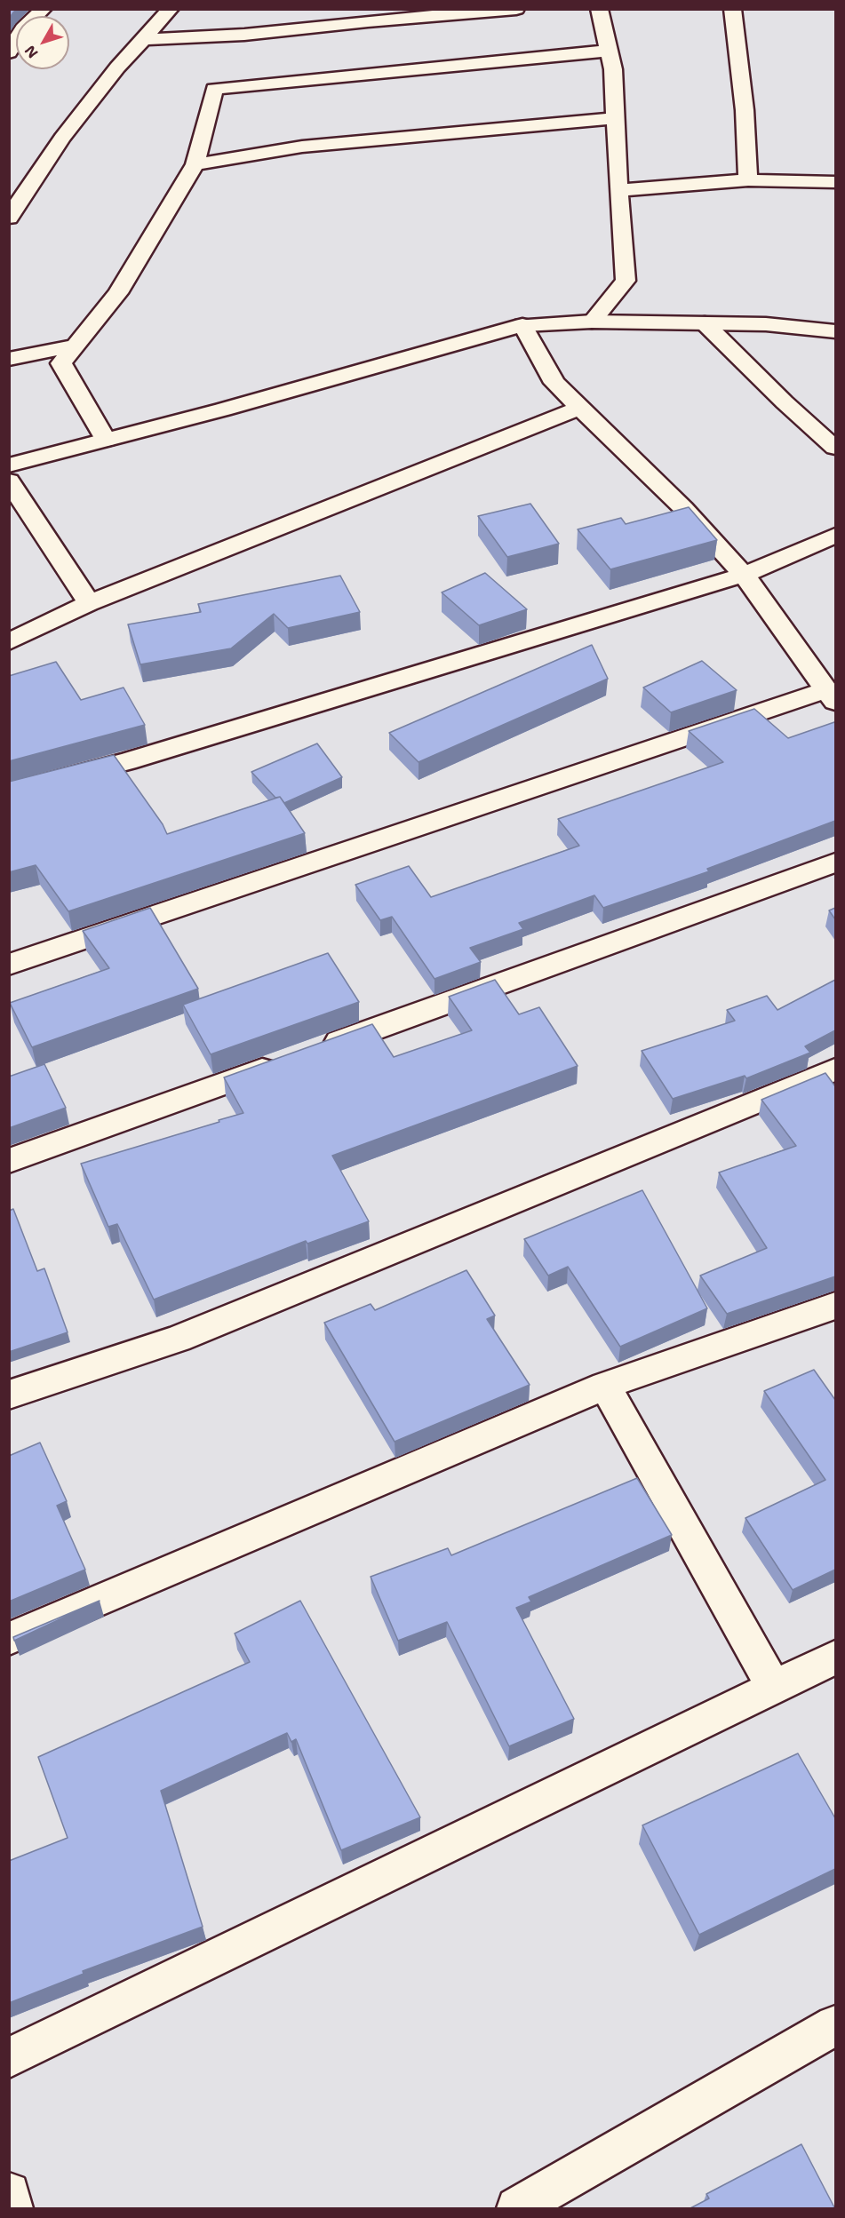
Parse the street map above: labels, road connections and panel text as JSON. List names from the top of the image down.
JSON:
{
  "north": "bottom left"
}
